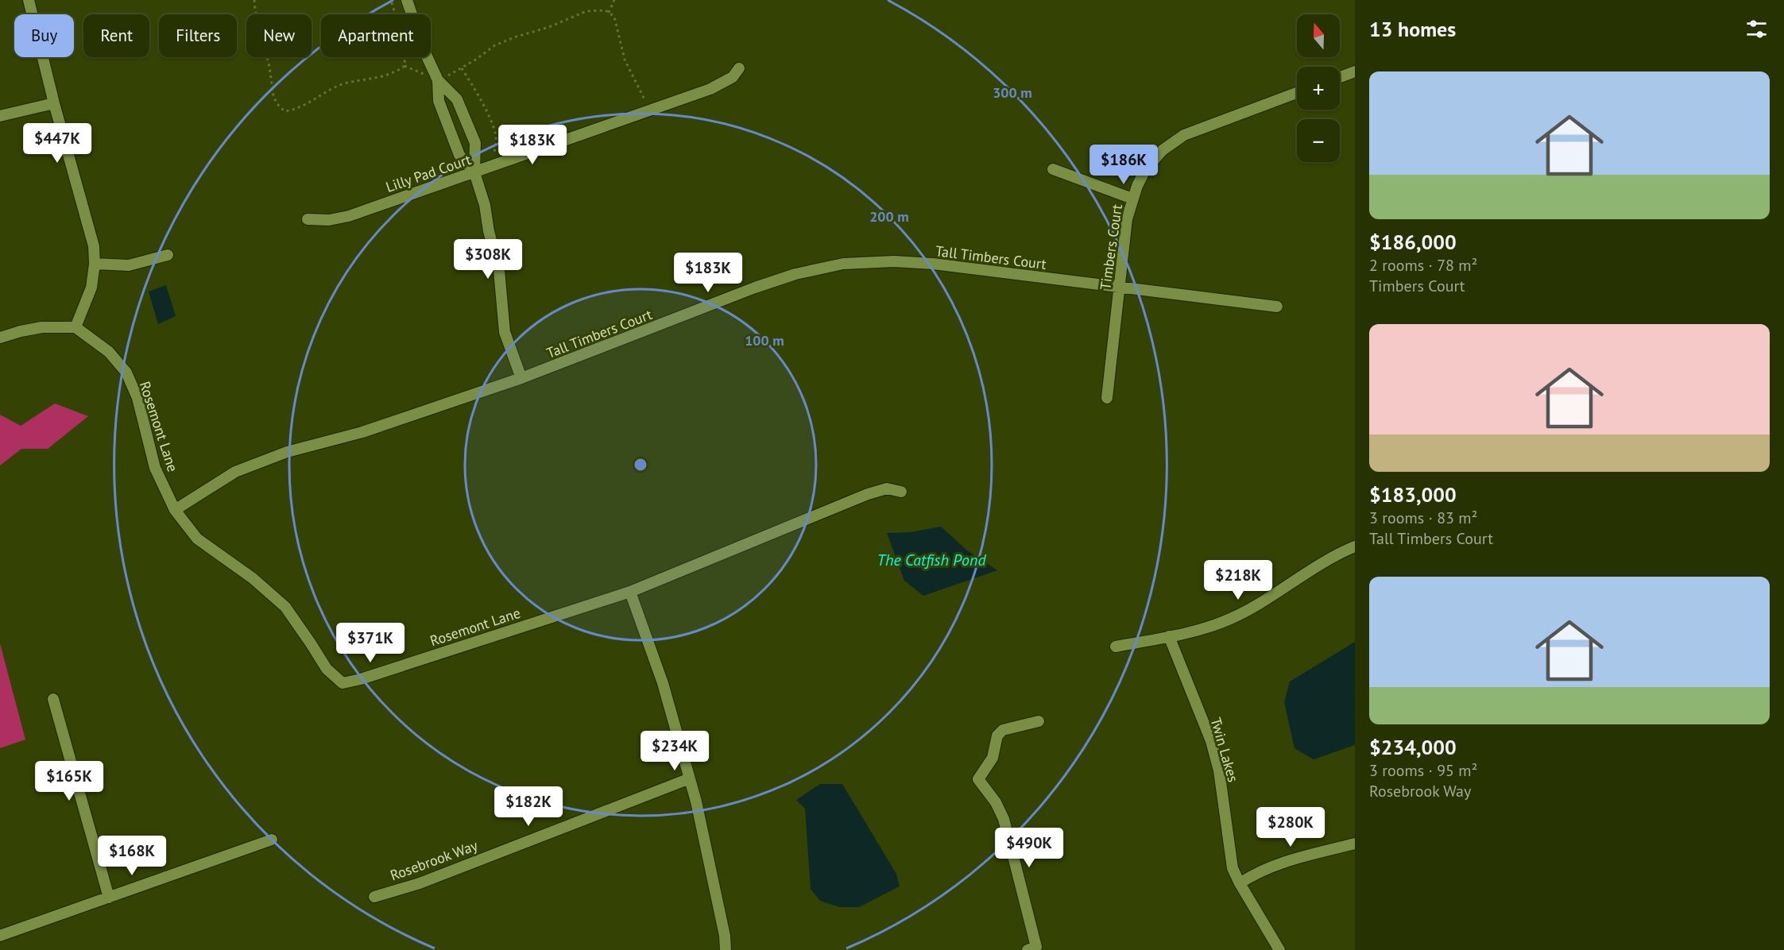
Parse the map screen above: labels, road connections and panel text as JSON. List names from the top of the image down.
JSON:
{
  "streets": {
    "street": [
      "Lilly Pad Court",
      "Timbers Court",
      "Tall Timbers Court",
      "Rosemont Lane",
      "Twin Lakes",
      "Rosebrook Way"
    ]
  },
  "crossings": [
    ["Timbers Court", "Tall Timbers Court"],
    ["Tall Timbers Court", "Rosemont Lane"]
  ],
  "water": ["The Catfish Pond"],
  "north": "top",
  "page": {
    "heading": "13 homes",
    "map_buttons": ["+", "−"],
    "chip": [
      "Buy",
      "Rent",
      "Filters",
      "New",
      "Apartment"
    ],
    "list": [
      {
        "name": "$186,000",
        "note": "2 rooms · 78 m² · Timbers Court"
      },
      {
        "name": "$183,000",
        "note": "3 rooms · 83 m² · Tall Timbers Court"
      },
      {
        "name": "$234,000",
        "note": "3 rooms · 95 m² · Rosebrook Way"
      }
    ],
    "price": [
      "$447K",
      "$183K",
      "$186K",
      "$308K",
      "$183K",
      "$218K",
      "$371K",
      "$234K",
      "$165K",
      "$182K",
      "$280K",
      "$490K",
      "$168K"
    ]
  },
  "rings": ["300 m", "200 m", "100 m"]
}
